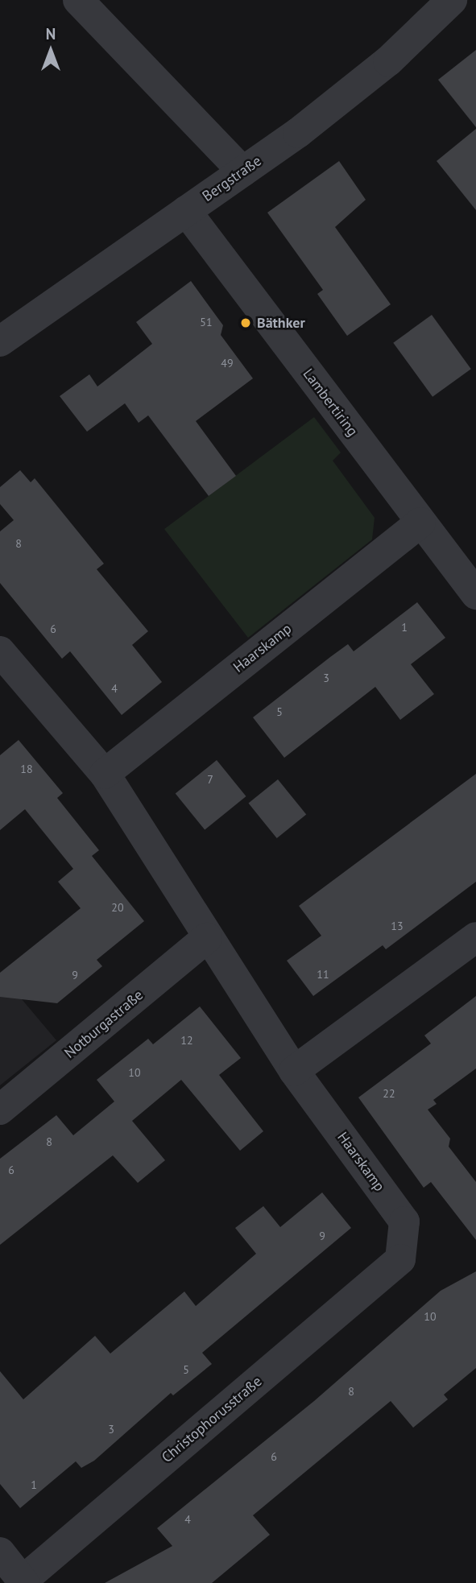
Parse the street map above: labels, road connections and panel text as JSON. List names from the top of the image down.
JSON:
{
  "streets": {
    "street": [
      "Bergstraße",
      "Lambertiring",
      "Haarskamp",
      "Notburgastraße",
      "Christophorusstraße"
    ]
  },
  "crossings": [
    ["Bergstraße", "Lambertiring"],
    ["Lambertiring", "Haarskamp"],
    ["Haarskamp", "Notburgastraße"],
    ["Haarskamp", "Christophorusstraße"]
  ],
  "places": ["Bäthker"],
  "house_numbers": [
    "51",
    "49",
    "8",
    "1",
    "6",
    "3",
    "4",
    "5",
    "18",
    "7",
    "20",
    "13",
    "11",
    "9",
    "12",
    "10",
    "22",
    "8",
    "6",
    "9",
    "10",
    "5",
    "8",
    "3",
    "6",
    "1",
    "4"
  ],
  "north": "top"
}
